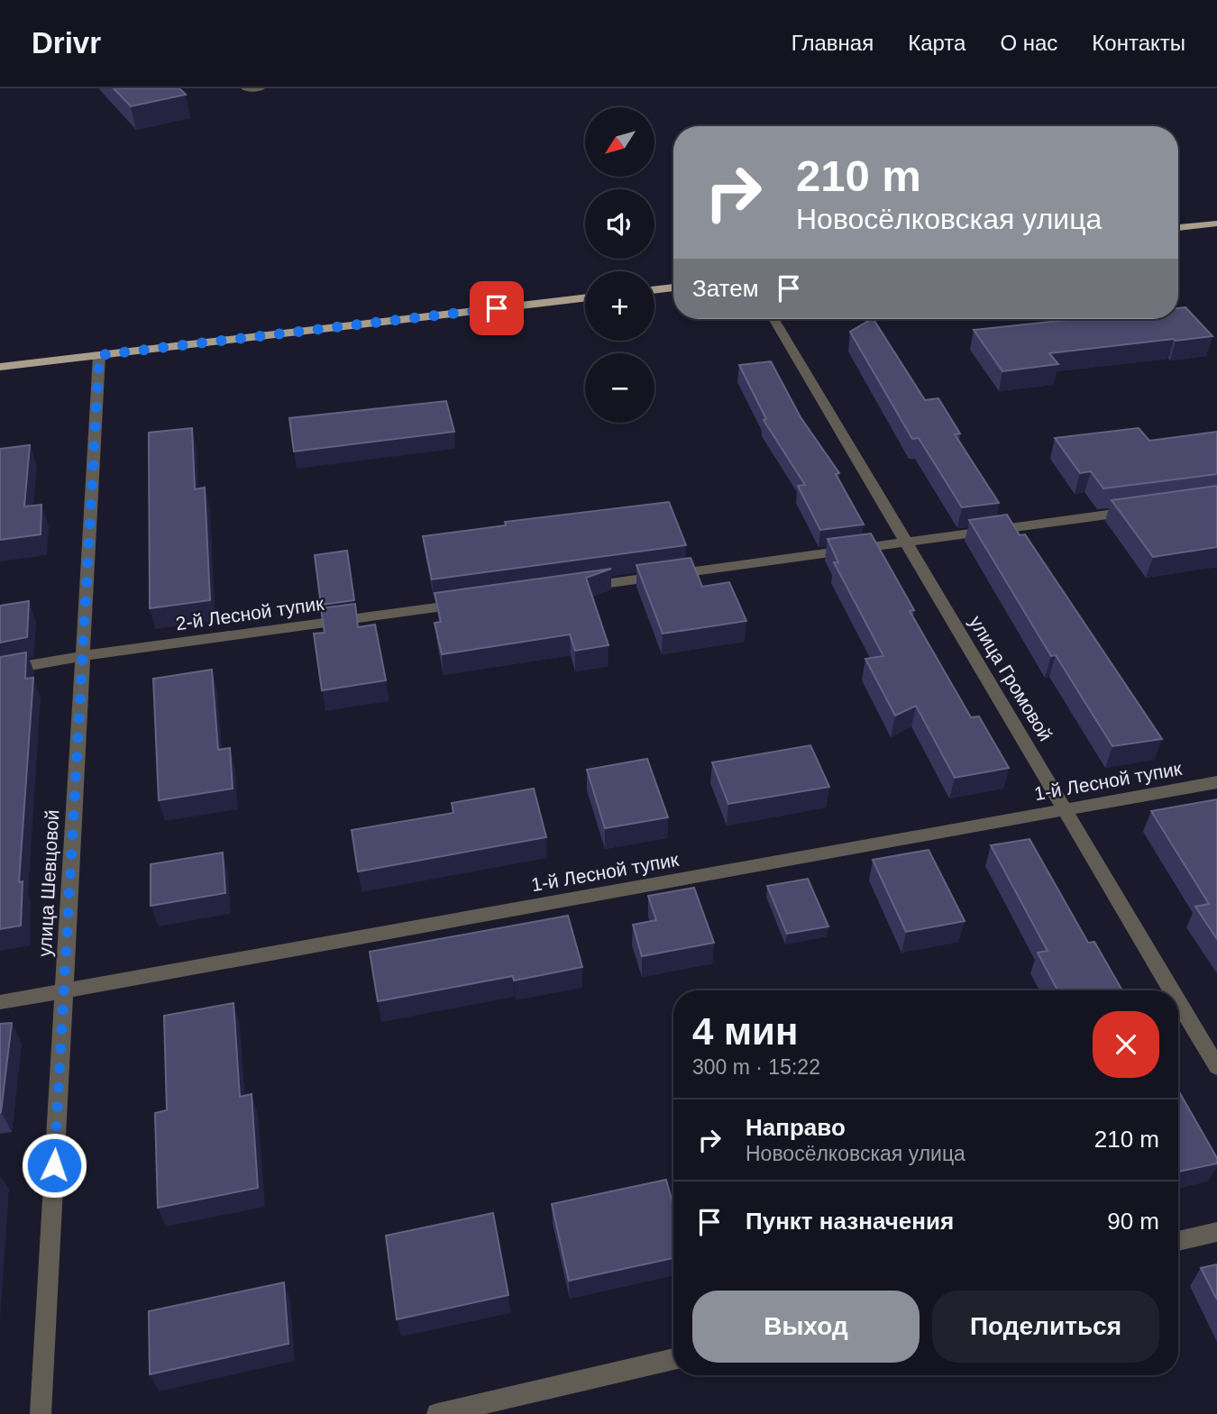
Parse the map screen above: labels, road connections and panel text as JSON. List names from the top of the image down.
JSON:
{
  "streets": {
    "street": [
      "2-й Лесной тупик",
      "улица Громовой",
      "1-й Лесной тупик",
      "улица Шевцовой"
    ]
  },
  "crossings": [
    ["2-й Лесной тупик", "улица Шевцовой"],
    ["улица Громовой", "1-й Лесной тупик"],
    ["1-й Лесной тупик", "улица Шевцовой"]
  ],
  "north": "bottom left",
  "page": {
    "header": "Drivr",
    "nav": [
      "Главная",
      "Карта",
      "О нас",
      "Контакты"
    ],
    "map_buttons": ["+", "−"],
    "turn": ["210 m", "Новосёлковская улица"],
    "then": "Затем",
    "heading": ["4 мин", "300 m · 15:22"],
    "list": [
      {
        "name": "Направо",
        "note": "Новосёлковская улица",
        "value": "210 m"
      },
      {
        "name": "Пункт назначения",
        "value": "90 m"
      }
    ],
    "buttons": ["Выход", "Поделиться"]
  }
}
